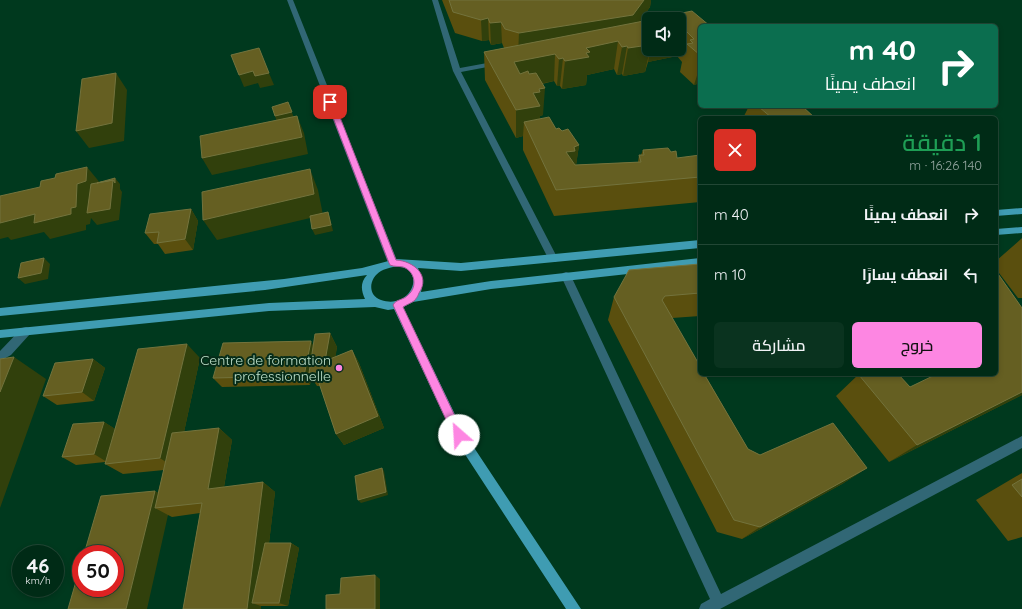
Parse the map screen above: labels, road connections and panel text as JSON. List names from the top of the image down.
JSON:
{
  "places": ["Centre de formation professionnelle"],
  "page": {
    "turn": ["40 m", "انعطف يمينًا"],
    "heading": ["1 دقيقة", "140 m · 16:26"],
    "list": [
      {
        "name": "انعطف يمينًا",
        "value": "40 m"
      },
      {
        "name": "انعطف يسارًا",
        "value": "10 m"
      }
    ],
    "buttons": ["خروج", "مشاركة"],
    "speed": "46 km/h",
    "limit": "50"
  }
}
